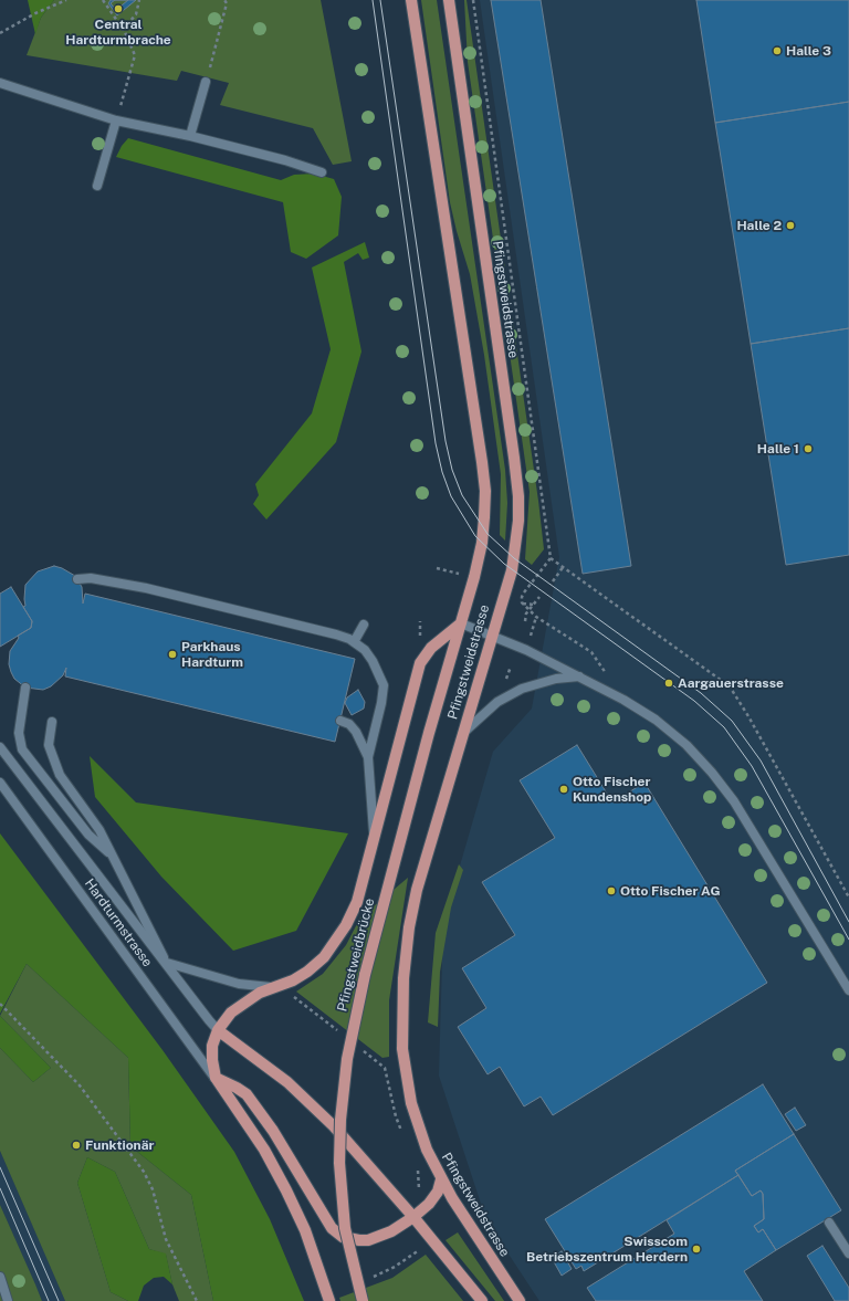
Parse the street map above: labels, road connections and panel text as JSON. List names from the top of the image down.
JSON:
{
  "streets": {
    "main road": ["Pfingstweidstrasse", "Pfingstweidbrücke"],
    "street": ["Hardturmstrasse"]
  },
  "crossings": [
    ["Pfingstweidstrasse", "Pfingstweidbrücke"]
  ],
  "places": [
    "Central Hardturmbrache",
    "Halle 3",
    "Halle 2",
    "Halle 1",
    "Parkhaus Hardturm",
    "Aargauerstrasse",
    "Otto Fischer Kundenshop",
    "Otto Fischer AG",
    "Funktionär",
    "Swisscom Betriebszentrum Herdern"
  ]
}
